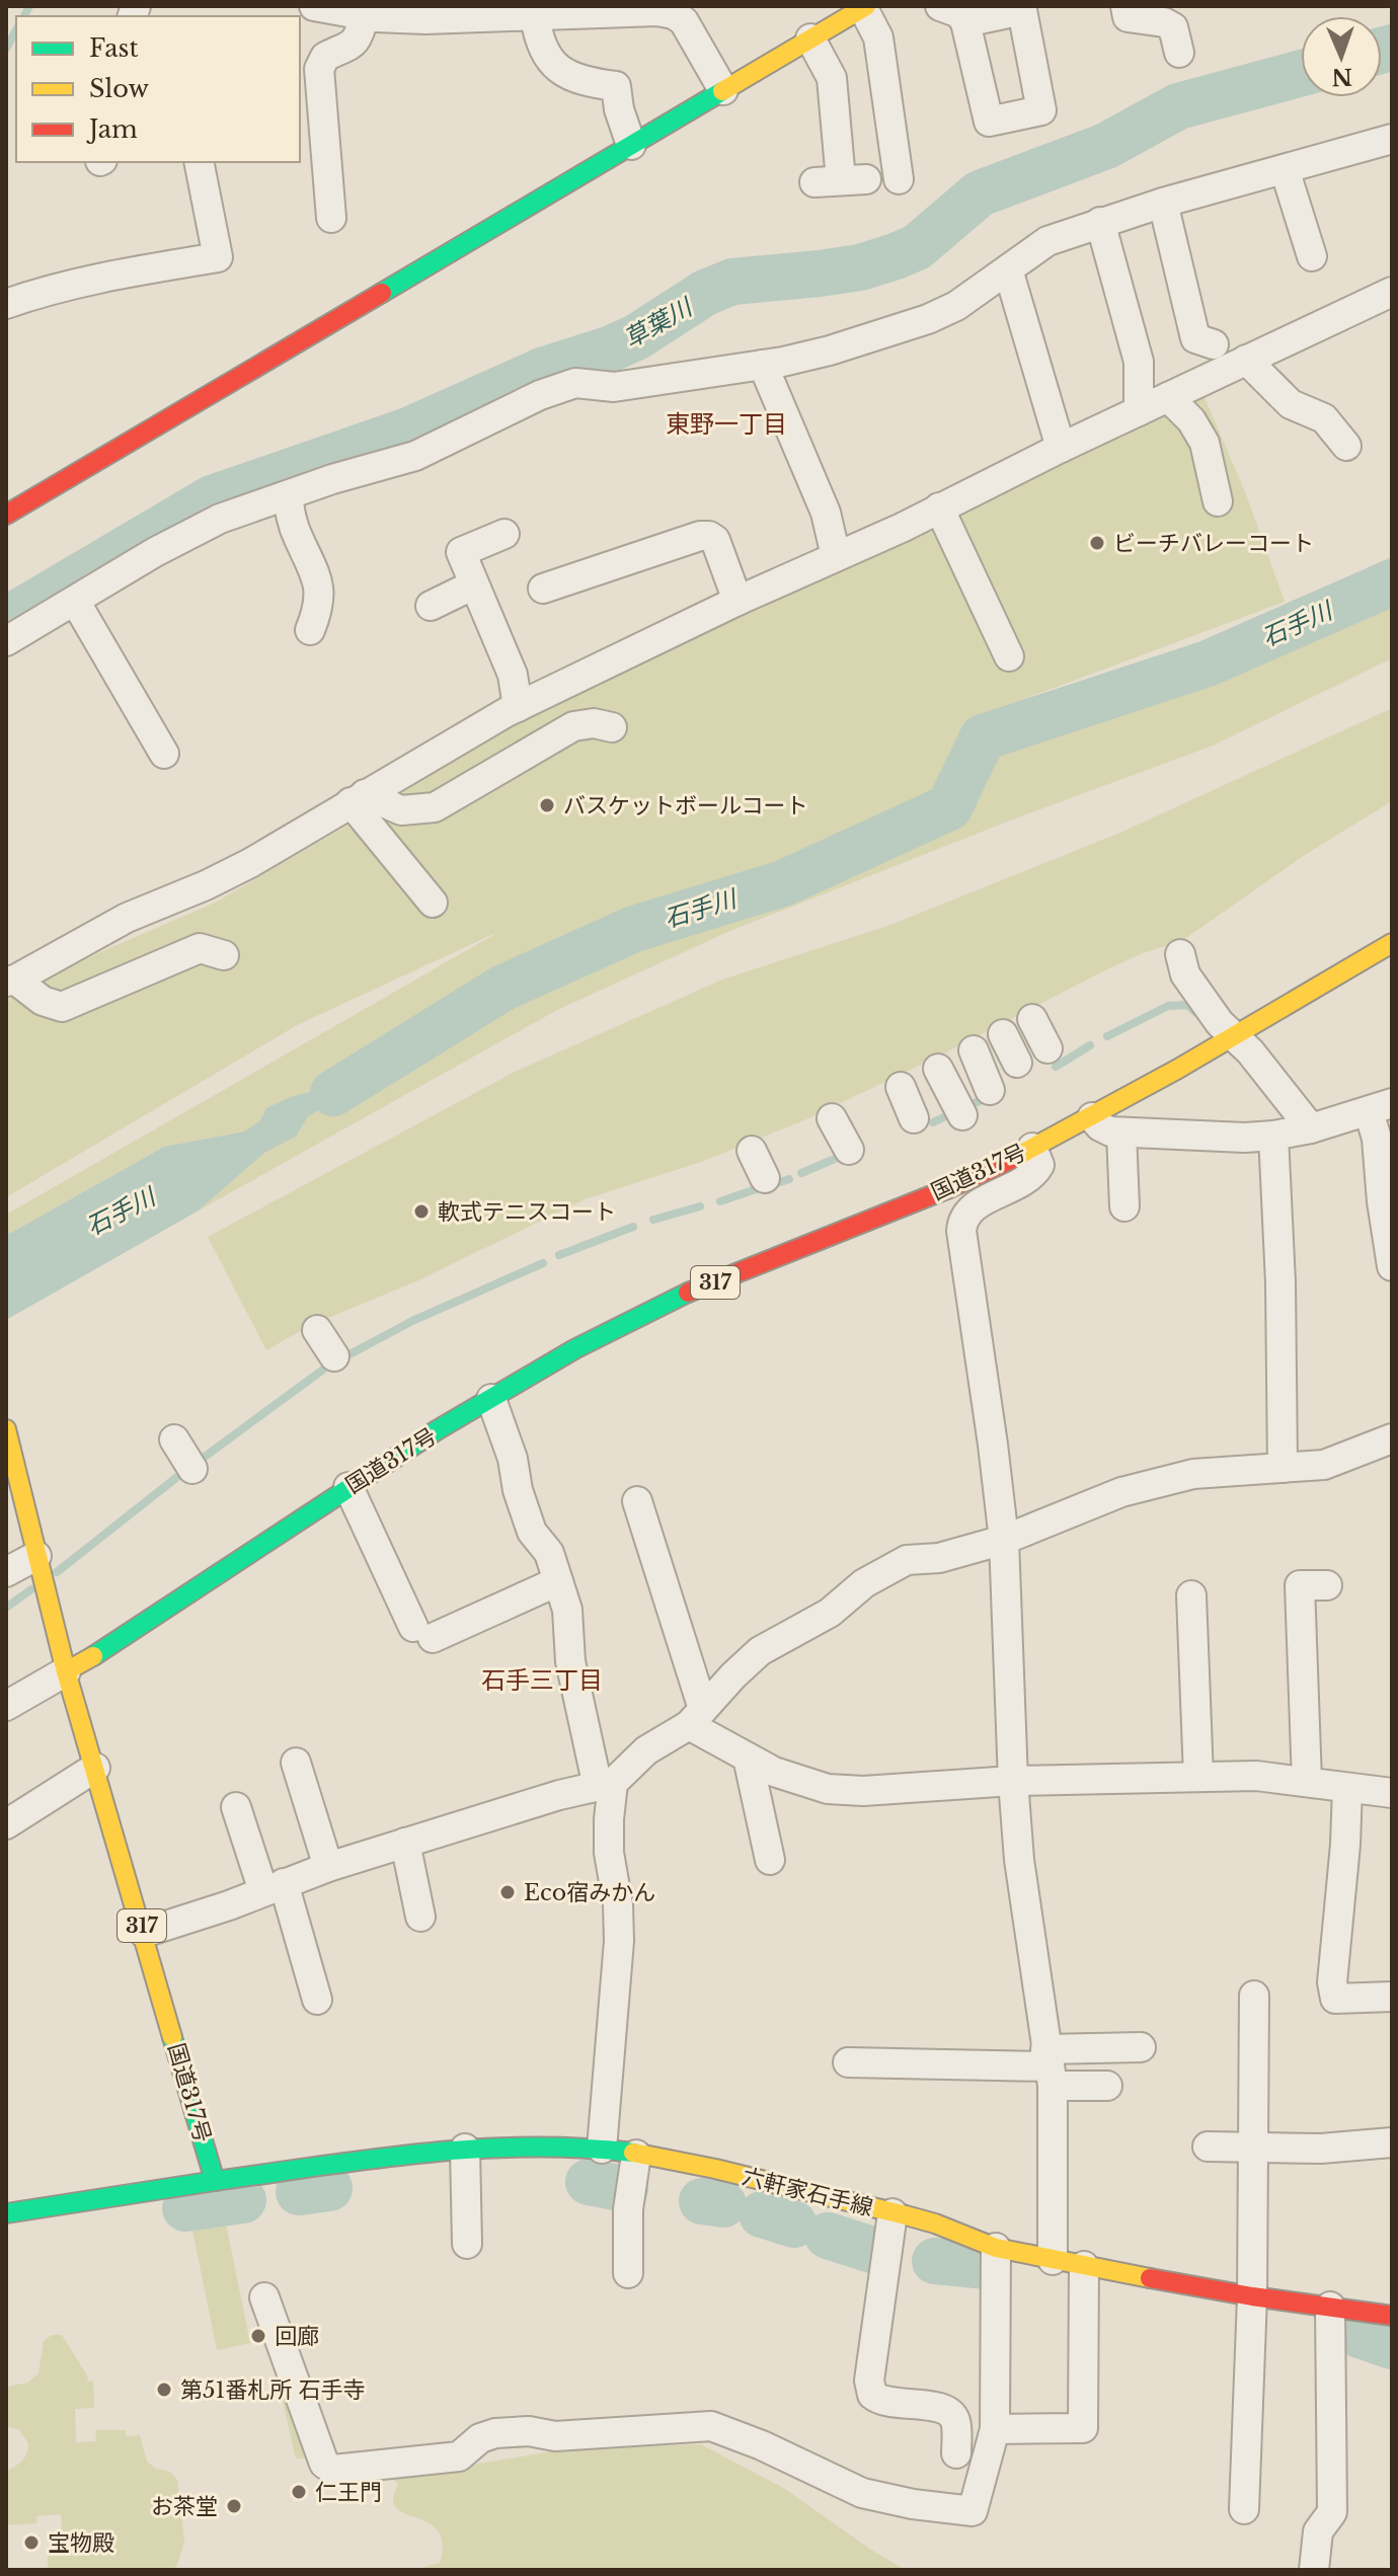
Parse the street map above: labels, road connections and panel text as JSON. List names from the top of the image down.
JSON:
{
  "streets": {
    "main road": ["国道317号", "317", "六軒家石手線"]
  },
  "crossings": [
    ["国道317号", "六軒家石手線"]
  ],
  "districts": ["東野一丁目", "石手三丁目"],
  "water": ["草葉川", "石手川"],
  "places": [
    "ビーチバレーコート",
    "バスケットボールコート",
    "軟式テニスコート",
    "Eco宿みかん",
    "回廊",
    "第51番札所 石手寺",
    "仁王門",
    "お茶堂",
    "宝物殿"
  ],
  "legend": ["Fast", "Slow", "Jam"],
  "north": "bottom"
}
